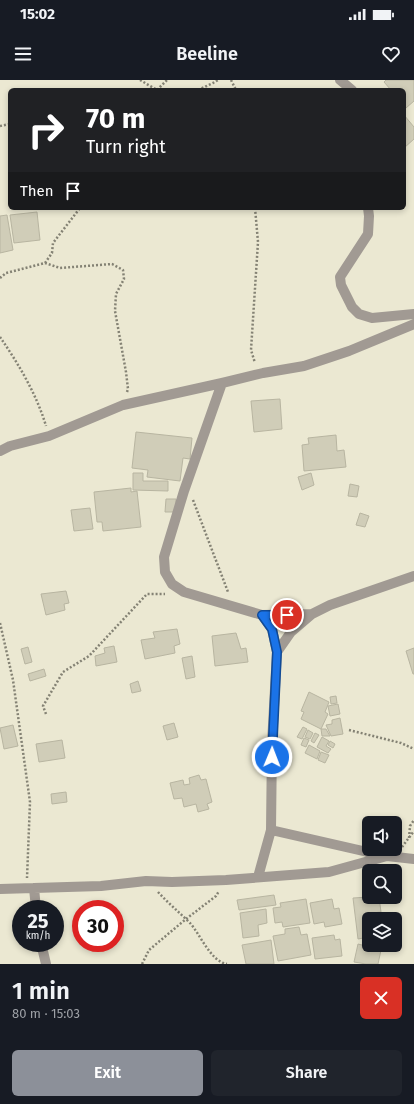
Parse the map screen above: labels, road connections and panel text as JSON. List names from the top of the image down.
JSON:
{
  "page": {
    "status": "15:02",
    "header": "Beeline",
    "turn": ["70 m", "Turn right"],
    "then": "Then",
    "speed": "25 km/h",
    "limit": "30",
    "heading": ["1 min", "80 m · 15:03"],
    "buttons": ["Exit", "Share"]
  }
}
